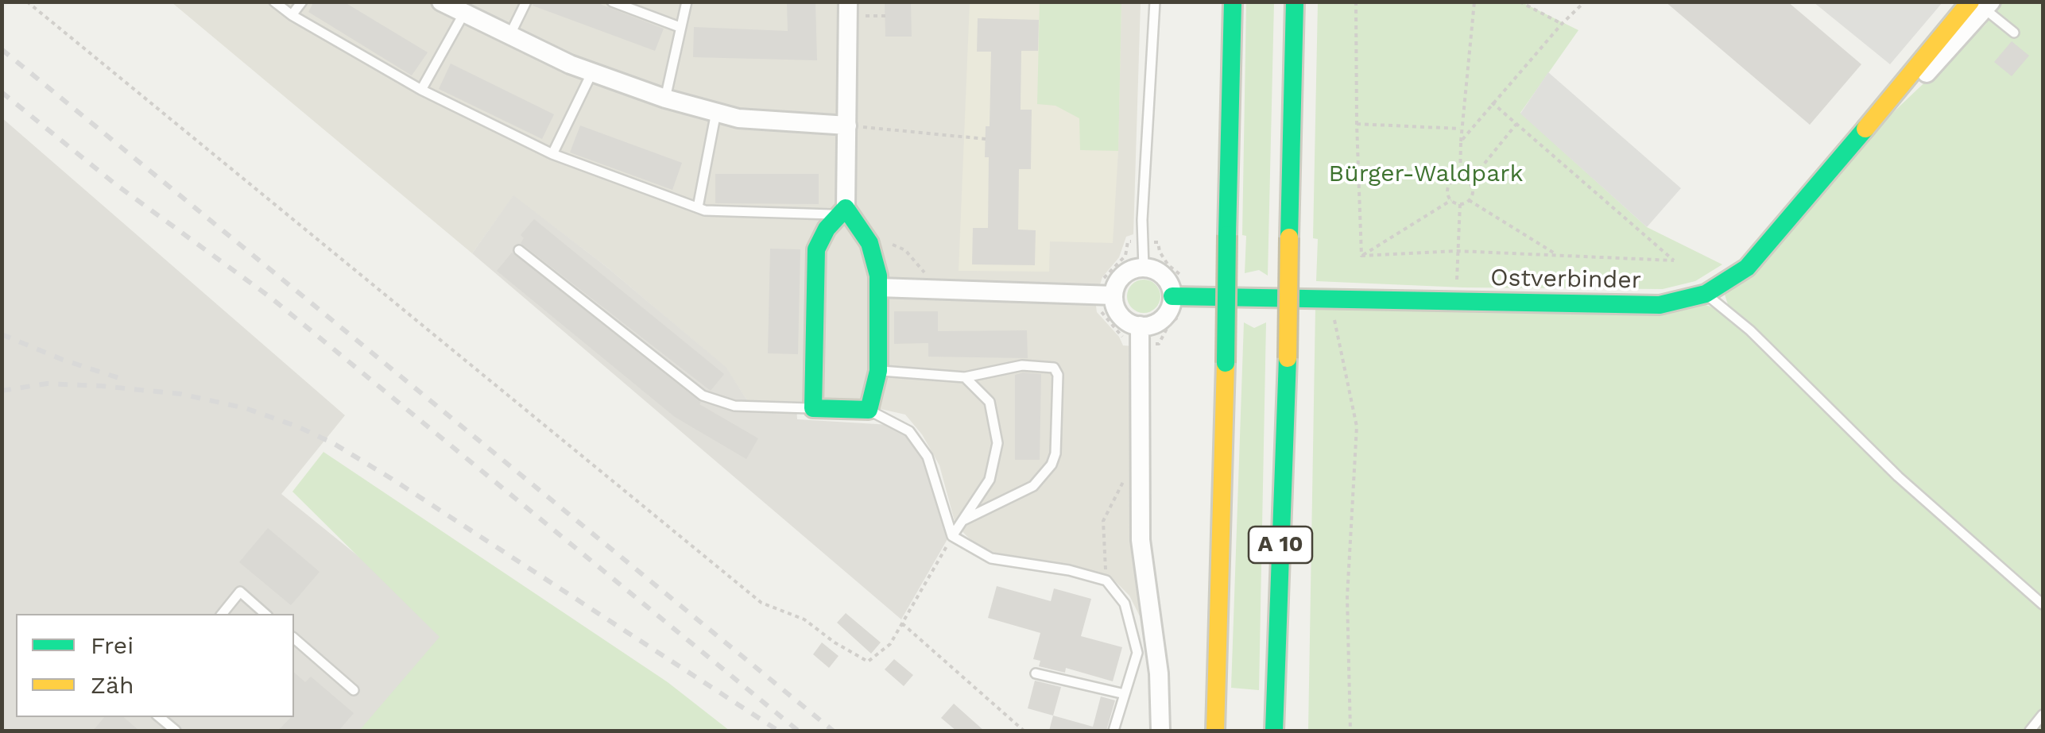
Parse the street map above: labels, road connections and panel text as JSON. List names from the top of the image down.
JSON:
{
  "streets": {
    "main road": ["Ostverbinder", "A 10"]
  },
  "parks": ["Bürger-Waldpark"],
  "legend": ["Frei", "Zäh"]
}
